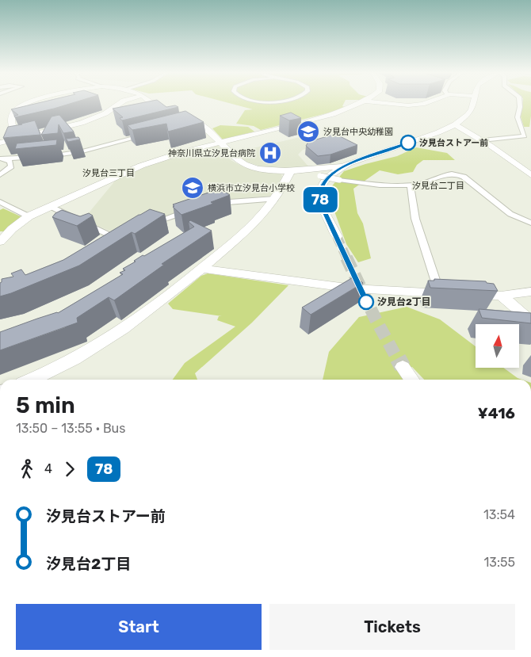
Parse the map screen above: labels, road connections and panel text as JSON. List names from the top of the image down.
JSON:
{
  "districts": ["汐見台三丁目", "汐見台二丁目"],
  "places": {
    "school or university": ["汐見台中央幼稚園", "横浜市立汐見台小学校"],
    "other": ["汐見台ストアー前", "汐見台2丁目"],
    "hospital": ["神奈川県立汐見台病院"]
  },
  "lines": ["bus line 78"],
  "north": "top",
  "page": {
    "on_map": "78",
    "heading": ["5 min", "13:50 – 13:55 · Bus", "¥416"],
    "legs": ["4", "78"],
    "list": [
      {
        "name": "汐見台ストアー前",
        "value": "13:54"
      },
      {
        "name": "汐見台2丁目",
        "value": "13:55"
      }
    ],
    "buttons": ["Start", "Tickets"]
  }
}
